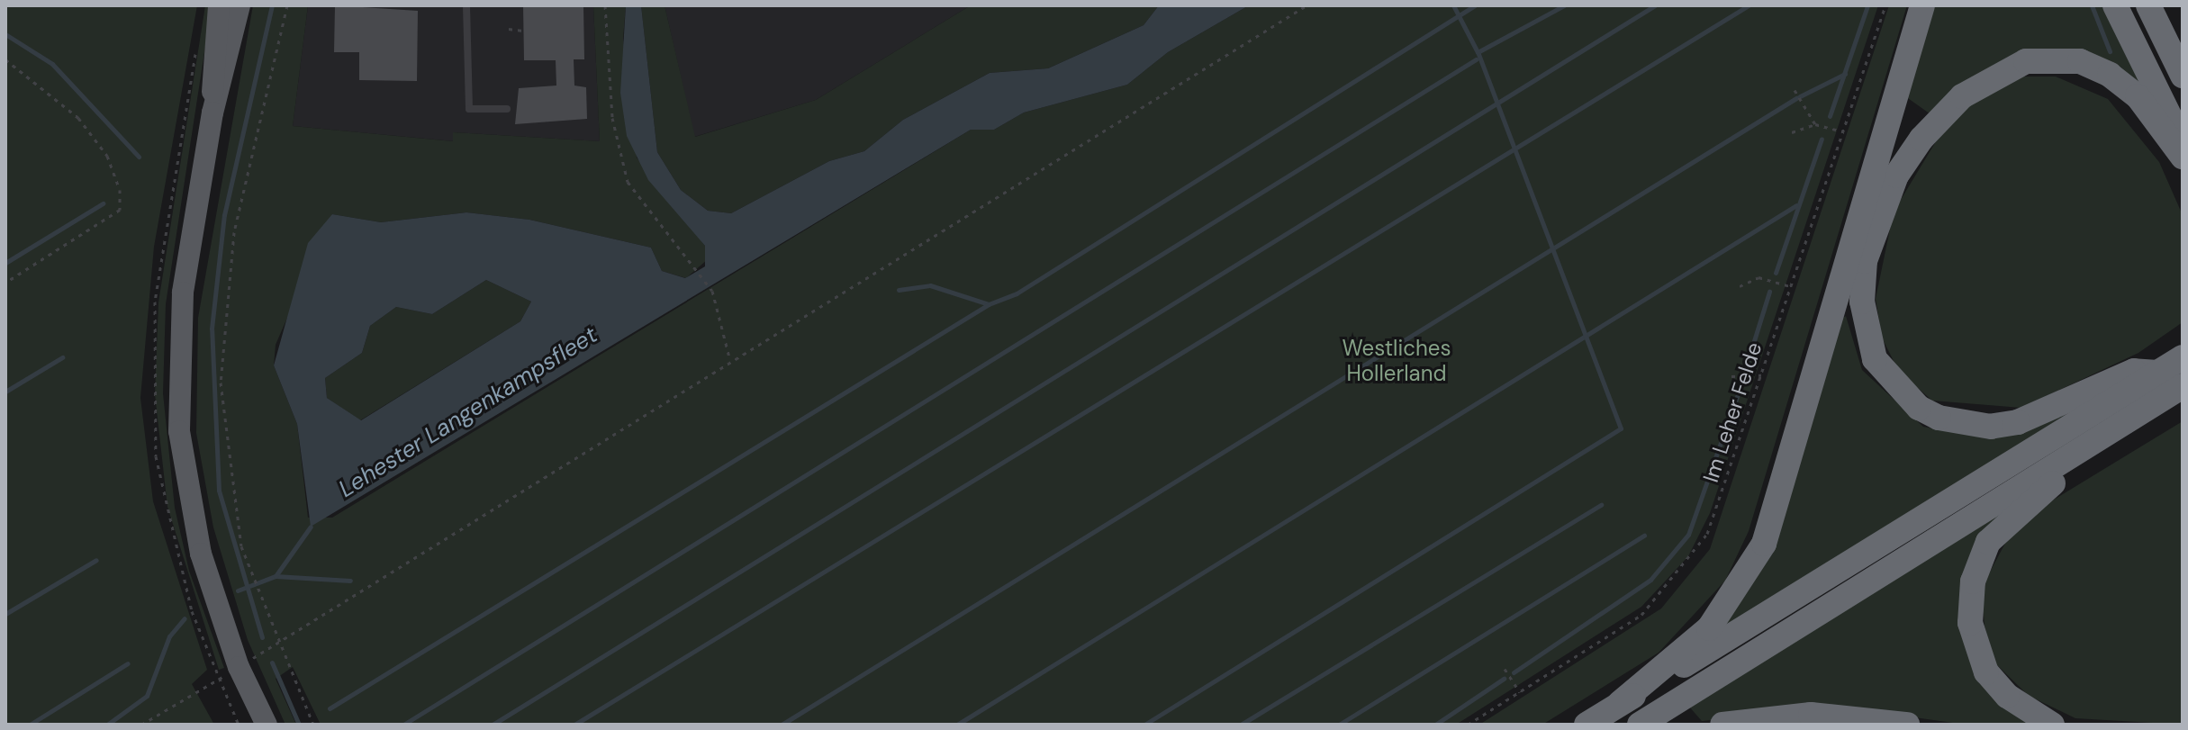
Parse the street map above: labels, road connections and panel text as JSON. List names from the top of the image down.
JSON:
{
  "streets": {
    "path": ["Im Leher Felde"]
  },
  "water": ["Lehester Langenkampsfleet"],
  "parks": ["Westliches Hollerland"]
}
